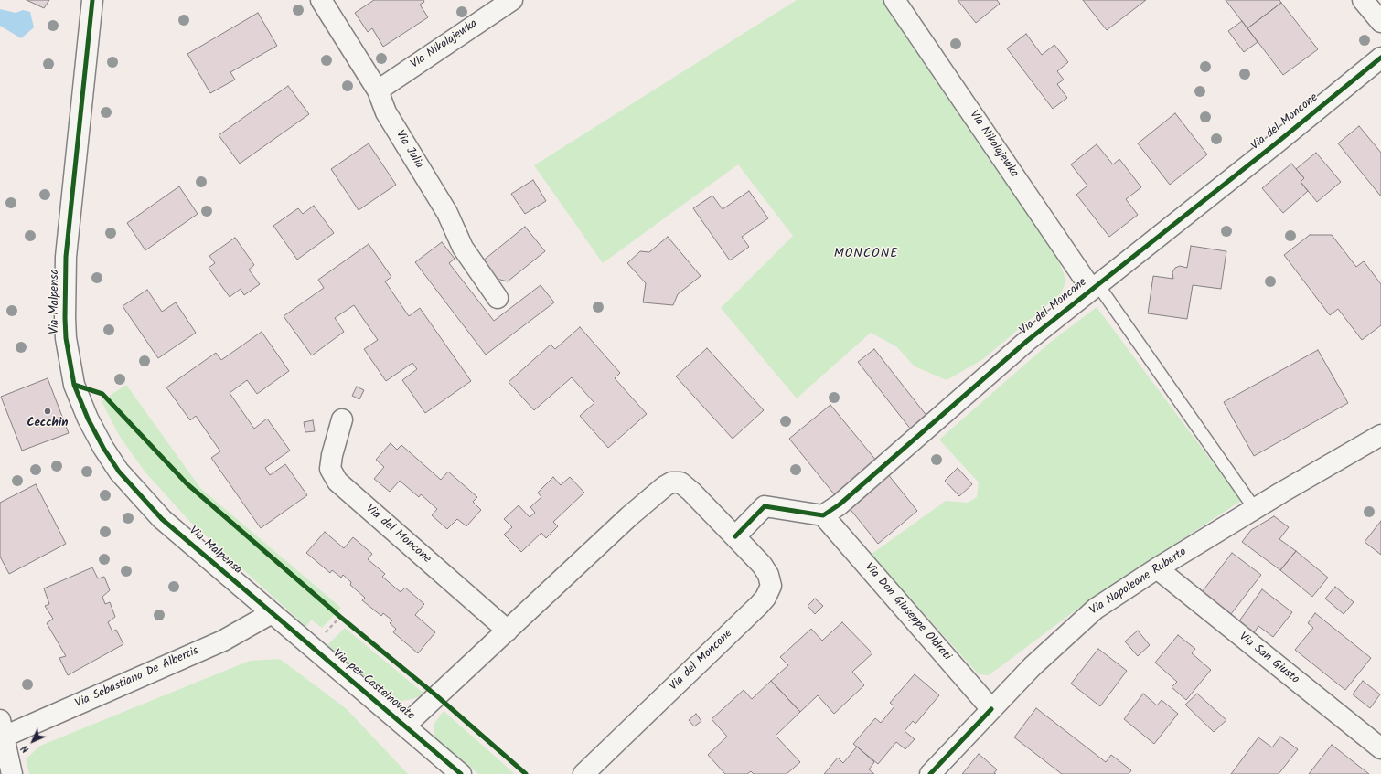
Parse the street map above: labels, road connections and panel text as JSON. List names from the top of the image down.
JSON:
{
  "streets": {
    "street": [
      "Via Nikolajewka",
      "Via del Moncone",
      "Via Julia",
      "Via Malpensa",
      "Via Napoleone Ruberto",
      "Via Don Giuseppe Oldrati",
      "Via San Giusto",
      "Via Sebastiano De Albertis",
      "Via per Castelnovate"
    ]
  },
  "crossings": [
    ["Via Nikolajewka", "Via del Moncone"],
    ["Via Nikolajewka", "Via Julia"],
    ["Via del Moncone", "Via Don Giuseppe Oldrati"],
    ["Via del Moncone", "Via per Castelnovate"],
    ["Via Malpensa", "Via Sebastiano De Albertis"],
    ["Via Malpensa", "Via per Castelnovate"],
    ["Via Napoleone Ruberto", "Via Don Giuseppe Oldrati"],
    ["Via Napoleone Ruberto", "Via San Giusto"],
    ["Via Sebastiano De Albertis", "Via per Castelnovate"]
  ],
  "districts": ["MONCONE"],
  "places": ["Cecchin"],
  "north": "bottom left"
}
